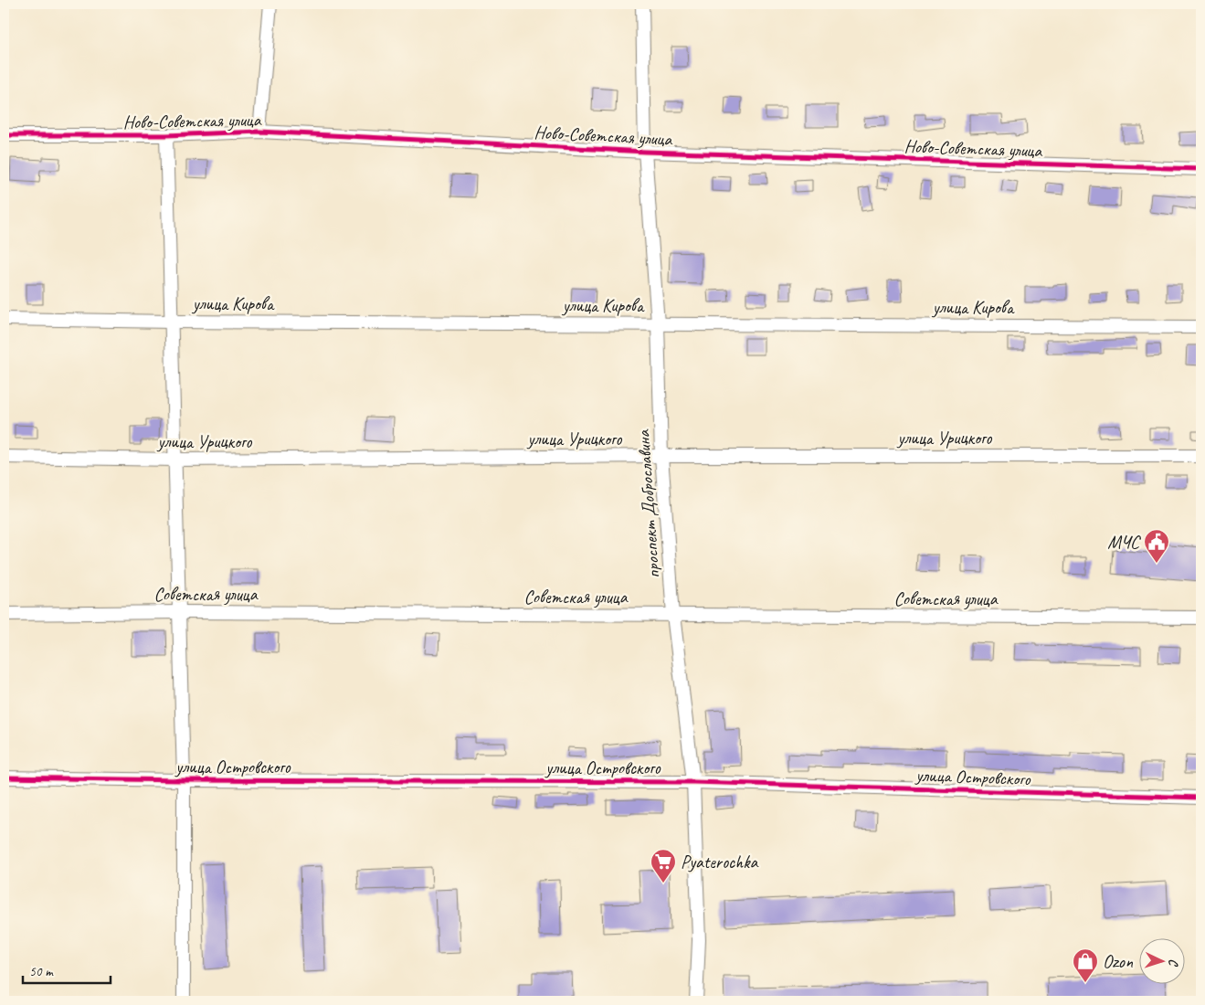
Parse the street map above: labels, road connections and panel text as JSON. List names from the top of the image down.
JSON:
{
  "streets": {
    "street": [
      "Ново-Советская улица",
      "улица Кирова",
      "улица Урицкого",
      "проспект Доброславина",
      "Советская улица",
      "улица Островского"
    ]
  },
  "crossings": [
    ["Ново-Советская улица", "проспект Доброславина"],
    ["улица Кирова", "проспект Доброславина"],
    ["улица Урицкого", "проспект Доброславина"],
    ["проспект Доброславина", "Советская улица"],
    ["проспект Доброславина", "улица Островского"]
  ],
  "places": {
    "public building": ["МЧС"],
    "supermarket": ["Pyaterochka"],
    "shop": ["Ozon"]
  },
  "scale_bar": "50 m",
  "north": "right"
}
